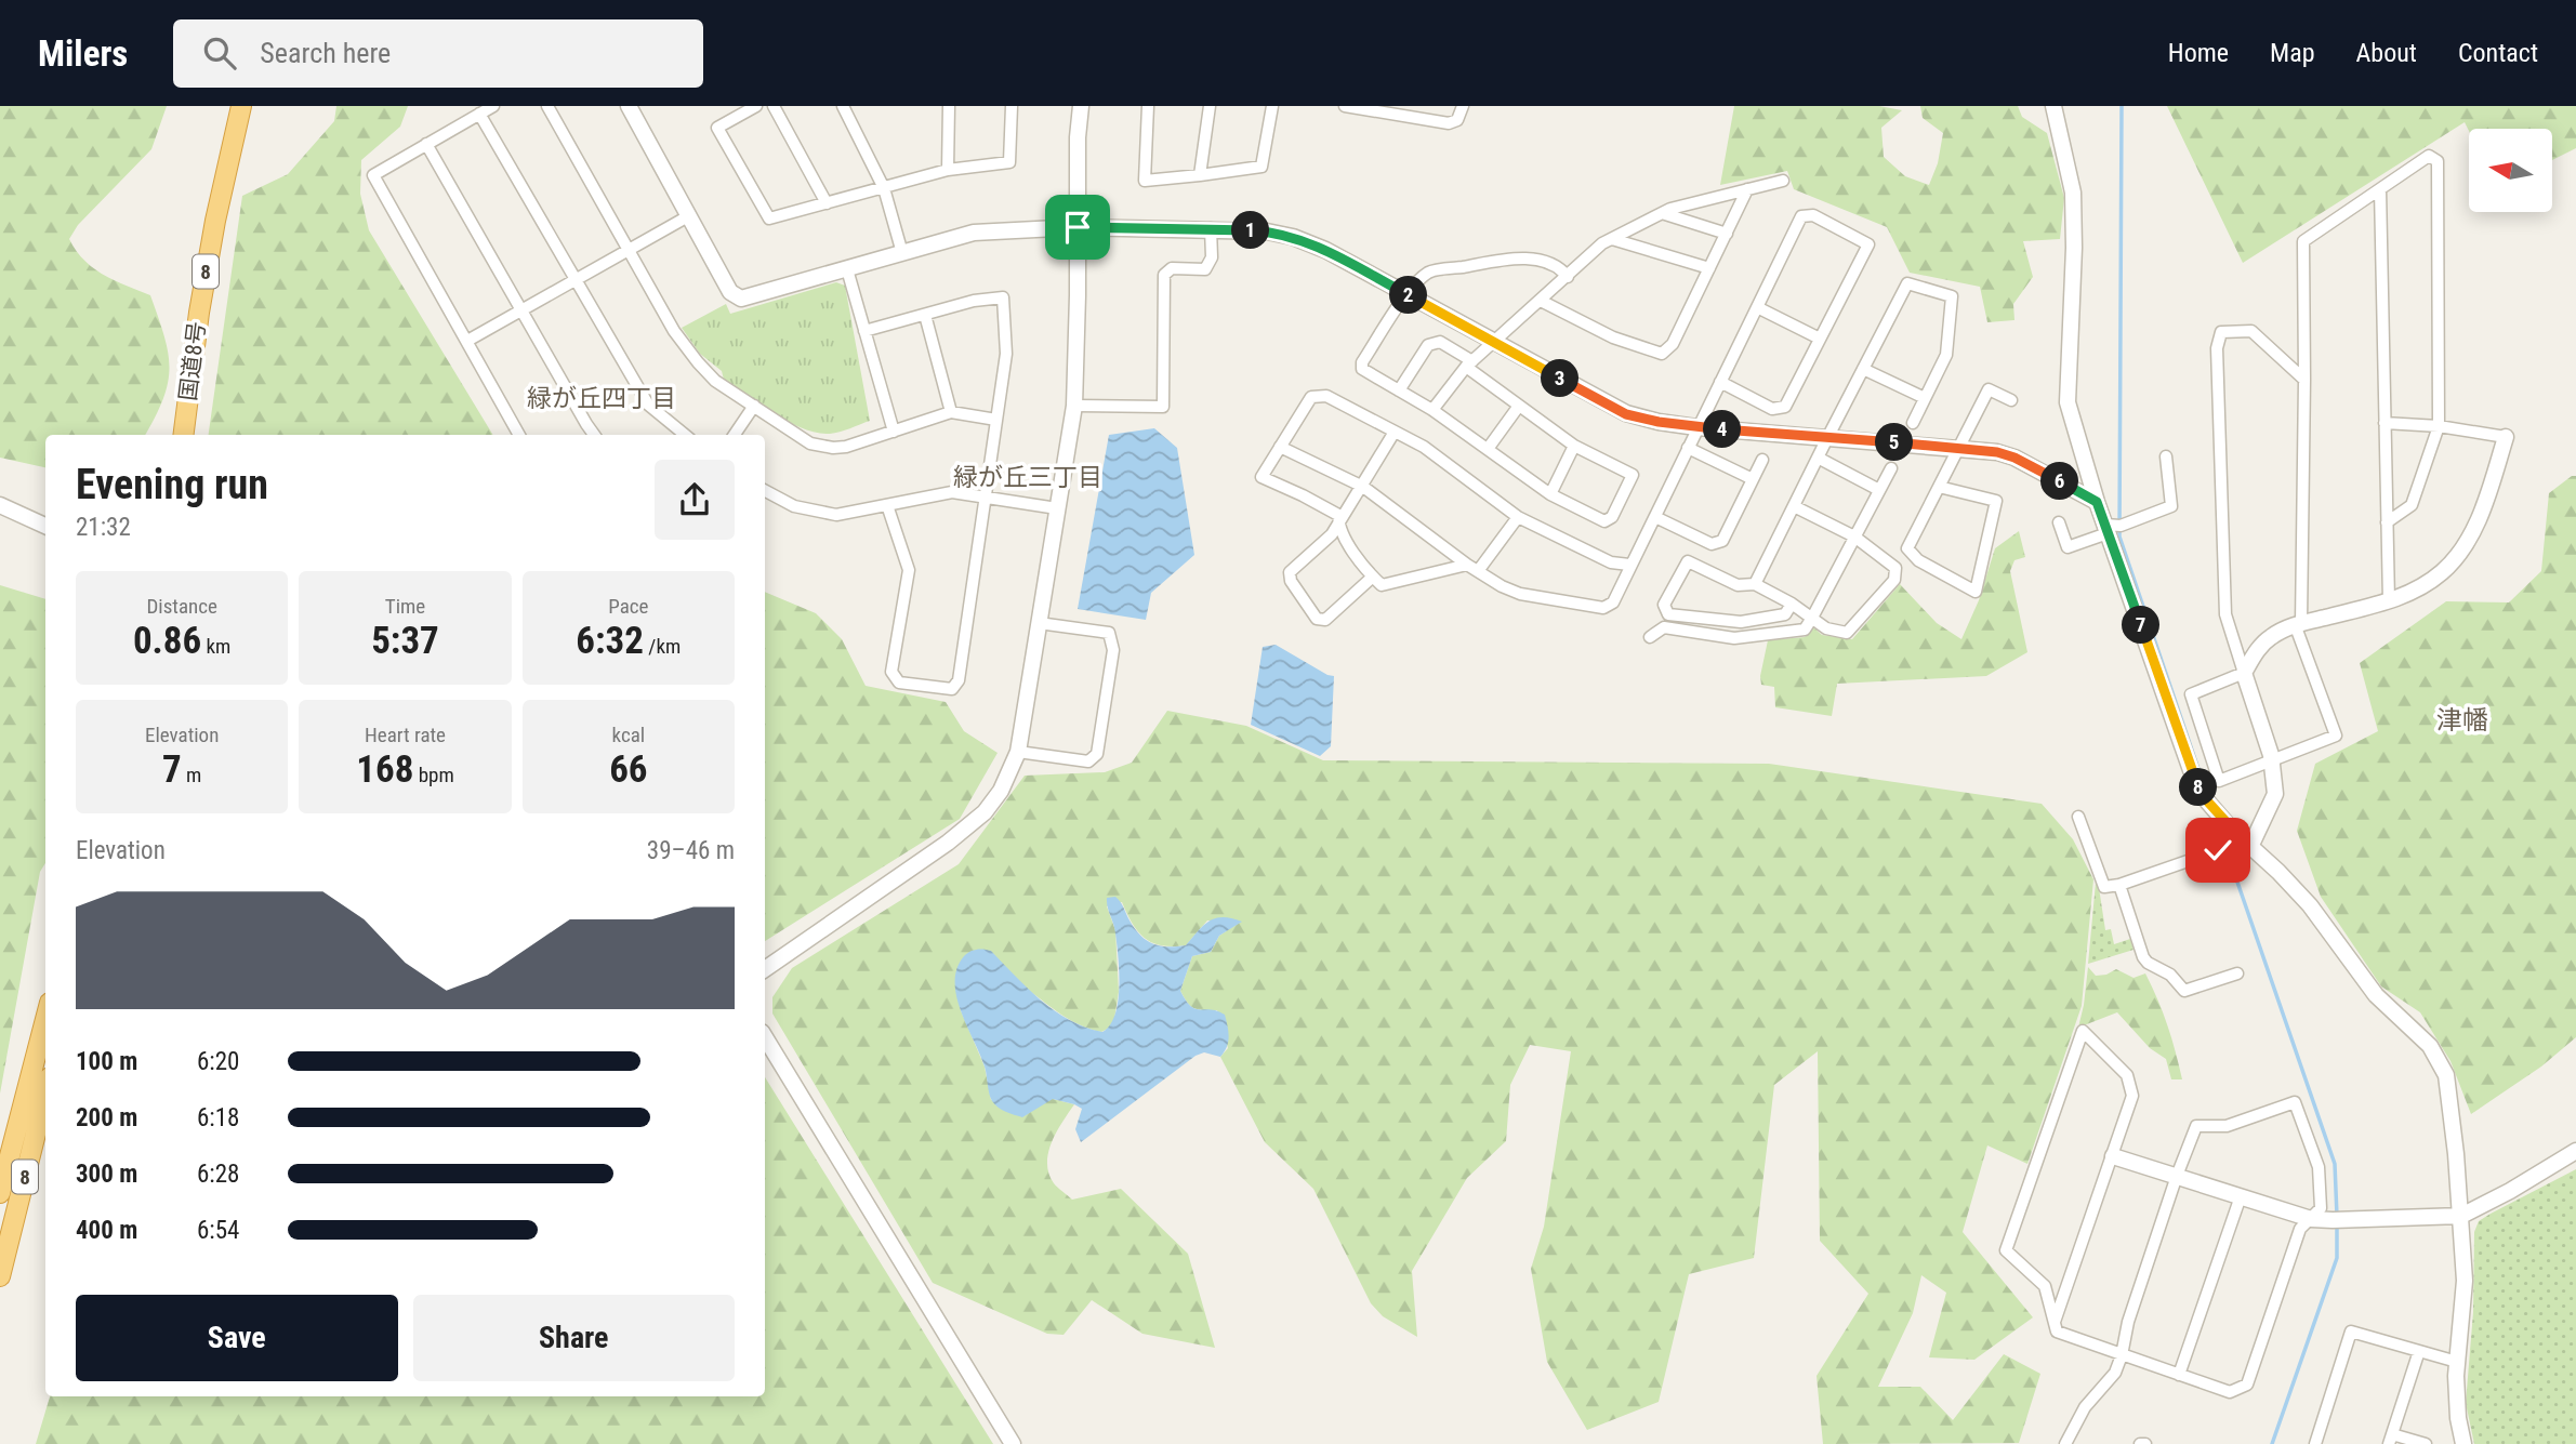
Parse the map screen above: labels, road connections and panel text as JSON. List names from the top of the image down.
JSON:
{
  "streets": {
    "highway": ["8", "国道8号"]
  },
  "districts": ["緑が丘四丁目", "緑が丘三丁目", "津幡"],
  "north": "left",
  "page": {
    "header": "Milers",
    "search": "Search here",
    "nav": [
      "Home",
      "Map",
      "About",
      "Contact"
    ],
    "pins": [
      "1",
      "2",
      "3",
      "4",
      "5",
      "6",
      "7",
      "8"
    ],
    "heading": ["Evening run", "21:32"],
    "stats": [
      ["Distance", "0.86 km"],
      ["Time", "5:37"],
      ["Pace", "6:32 /km"],
      ["Elevation", "7 m"],
      ["Heart rate", "168 bpm"],
      ["kcal", "66"]
    ],
    "chart": ["Elevation", "39–46 m"],
    "list": [
      {
        "name": "100 m",
        "note": "6:20"
      },
      {
        "name": "200 m",
        "note": "6:18"
      },
      {
        "name": "300 m",
        "note": "6:28"
      },
      {
        "name": "400 m",
        "note": "6:54"
      }
    ],
    "buttons": ["Save", "Share"]
  }
}
